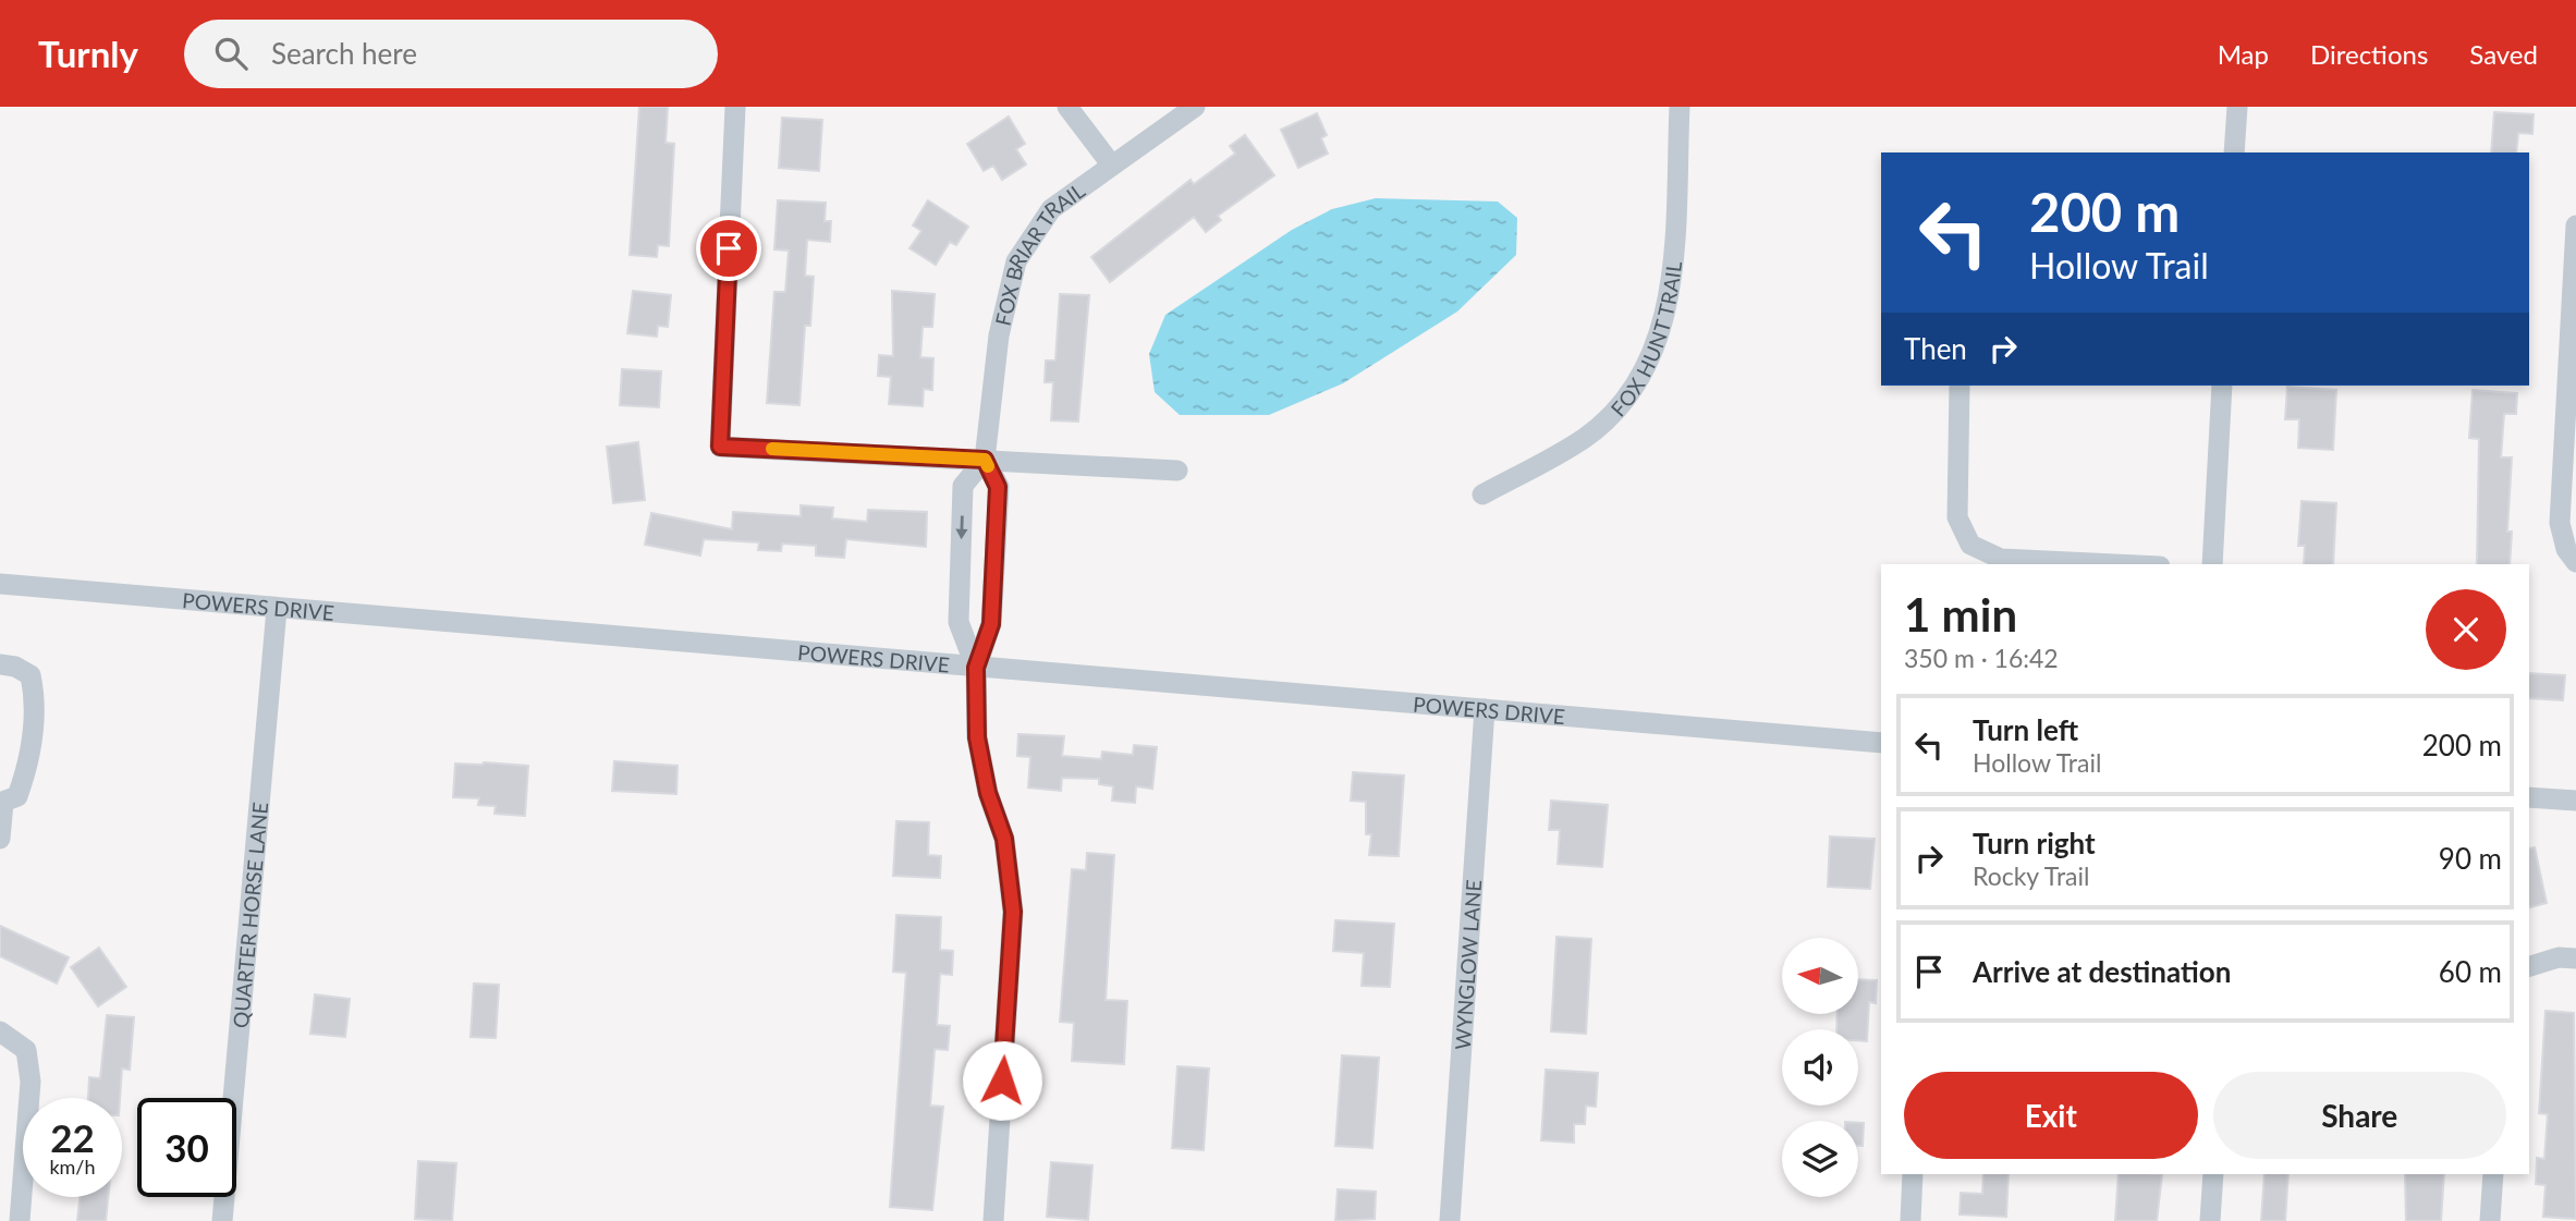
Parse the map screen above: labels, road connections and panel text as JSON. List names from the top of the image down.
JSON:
{
  "streets": {
    "street": [
      "FOX BRIAR TRAIL",
      "FOX HUNT TRAIL",
      "POWERS DRIVE",
      "QUARTER HORSE LANE",
      "WYNGLOW LANE"
    ]
  },
  "crossings": [
    ["FOX BRIAR TRAIL", "POWERS DRIVE"],
    ["POWERS DRIVE", "QUARTER HORSE LANE"],
    ["POWERS DRIVE", "WYNGLOW LANE"]
  ],
  "north": "left",
  "page": {
    "header": "Turnly",
    "search": "Search here",
    "nav": ["Map", "Directions", "Saved"],
    "turn": ["200 m", "Hollow Trail"],
    "then": "Then",
    "heading": ["1 min", "350 m · 16:42"],
    "list": [
      {
        "name": "Turn left",
        "note": "Hollow Trail",
        "value": "200 m"
      },
      {
        "name": "Turn right",
        "note": "Rocky Trail",
        "value": "90 m"
      },
      {
        "name": "Arrive at destination",
        "value": "60 m"
      }
    ],
    "buttons": ["Exit", "Share"],
    "speed": "22 km/h",
    "limit": "30"
  }
}
